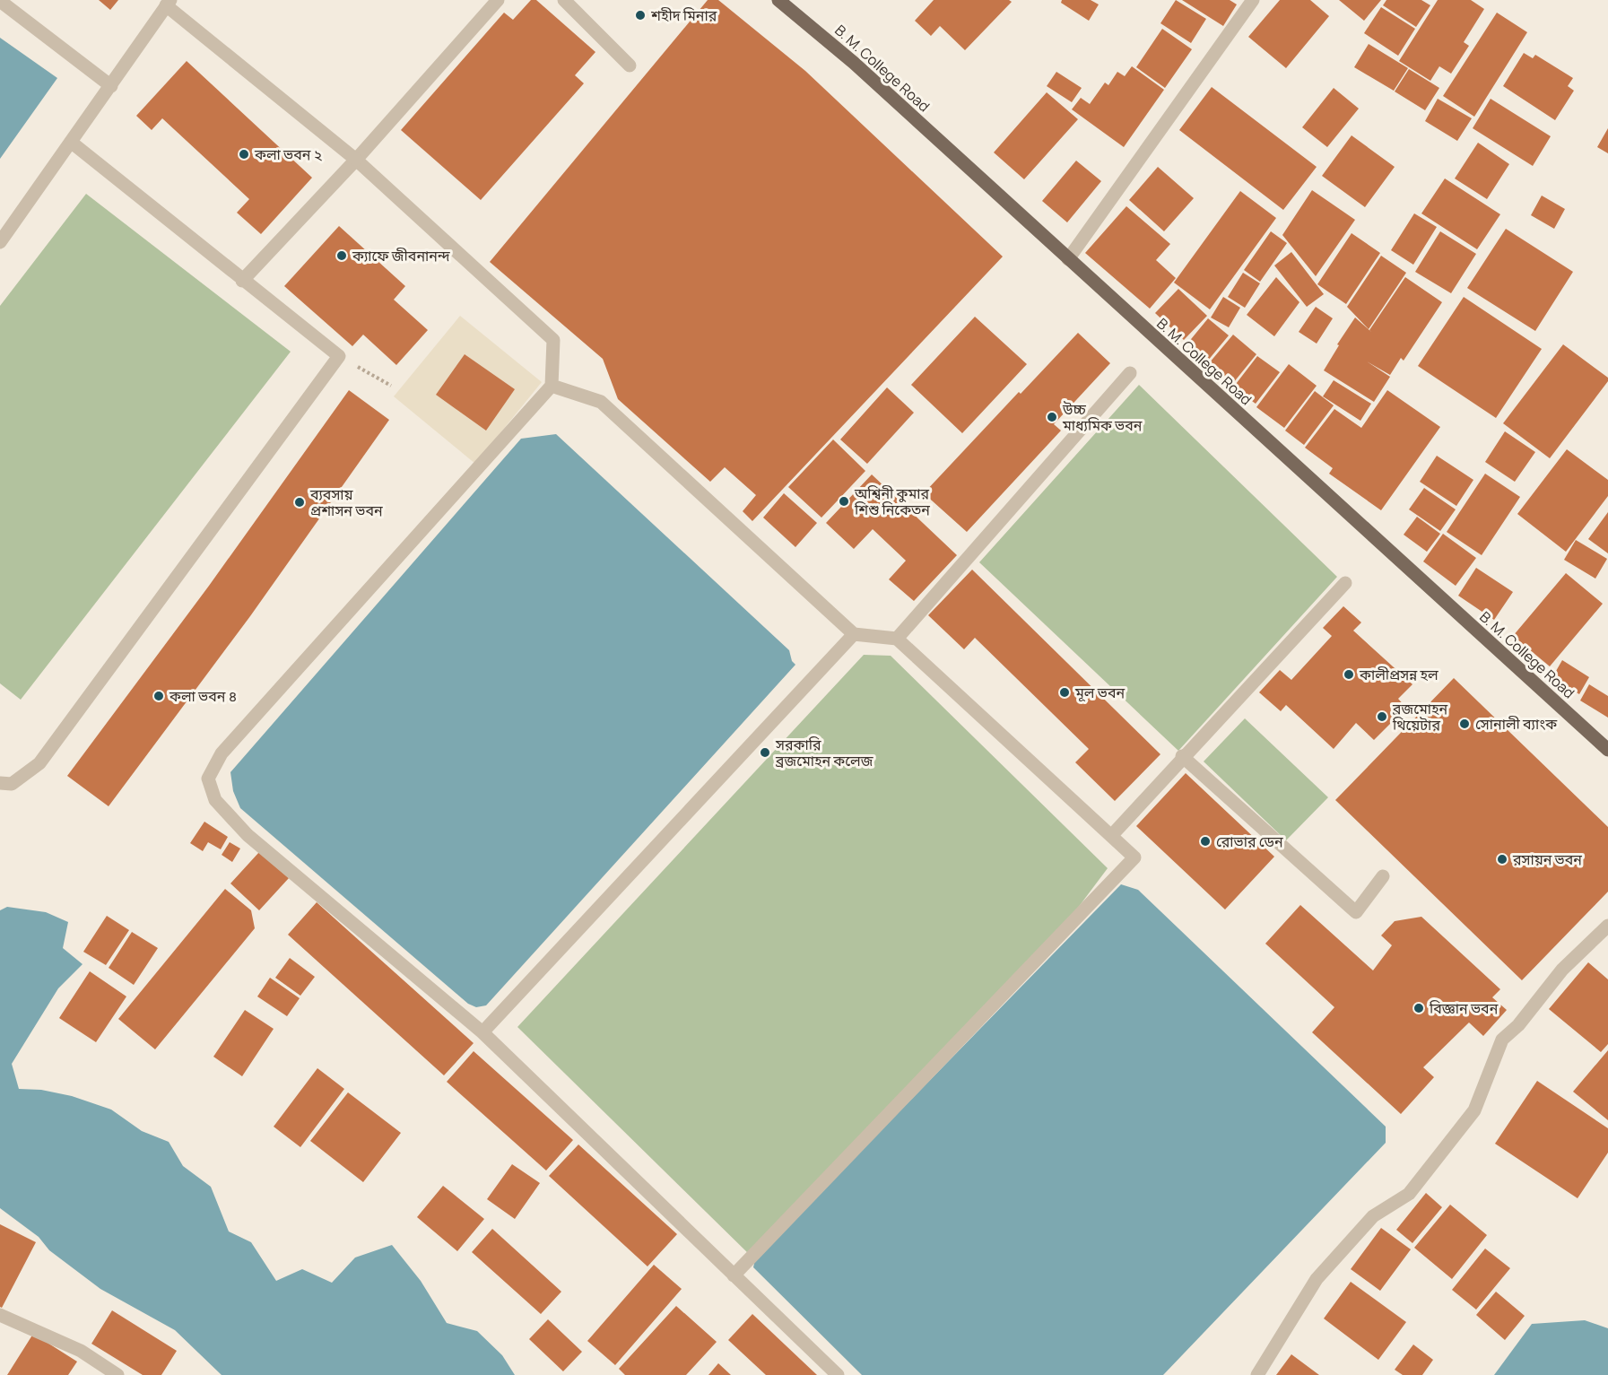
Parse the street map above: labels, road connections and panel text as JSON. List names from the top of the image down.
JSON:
{
  "streets": {
    "main road": ["B. M. College Road"]
  },
  "places": [
    "শহীদ মিনার",
    "কলা ভবন ২",
    "ক্যাফে জীবনানন্দ",
    "উচ্চ মাধ্যমিক ভবন",
    "অশ্বিনী কুমার শিশু নিকেতন",
    "ব্যবসায় প্রশাসন ভবন",
    "কালীপ্রসন্ন হল",
    "মূল ভবন",
    "কলা ভবন ৪",
    "ব্রজমোহন থিয়েটার",
    "সোনালী ব্যাংক",
    "সরকারি ব্রজমোহন কলেজ",
    "রোভার ডেন",
    "রসায়ন ভবন",
    "বিজ্ঞান ভবন"
  ]
}
